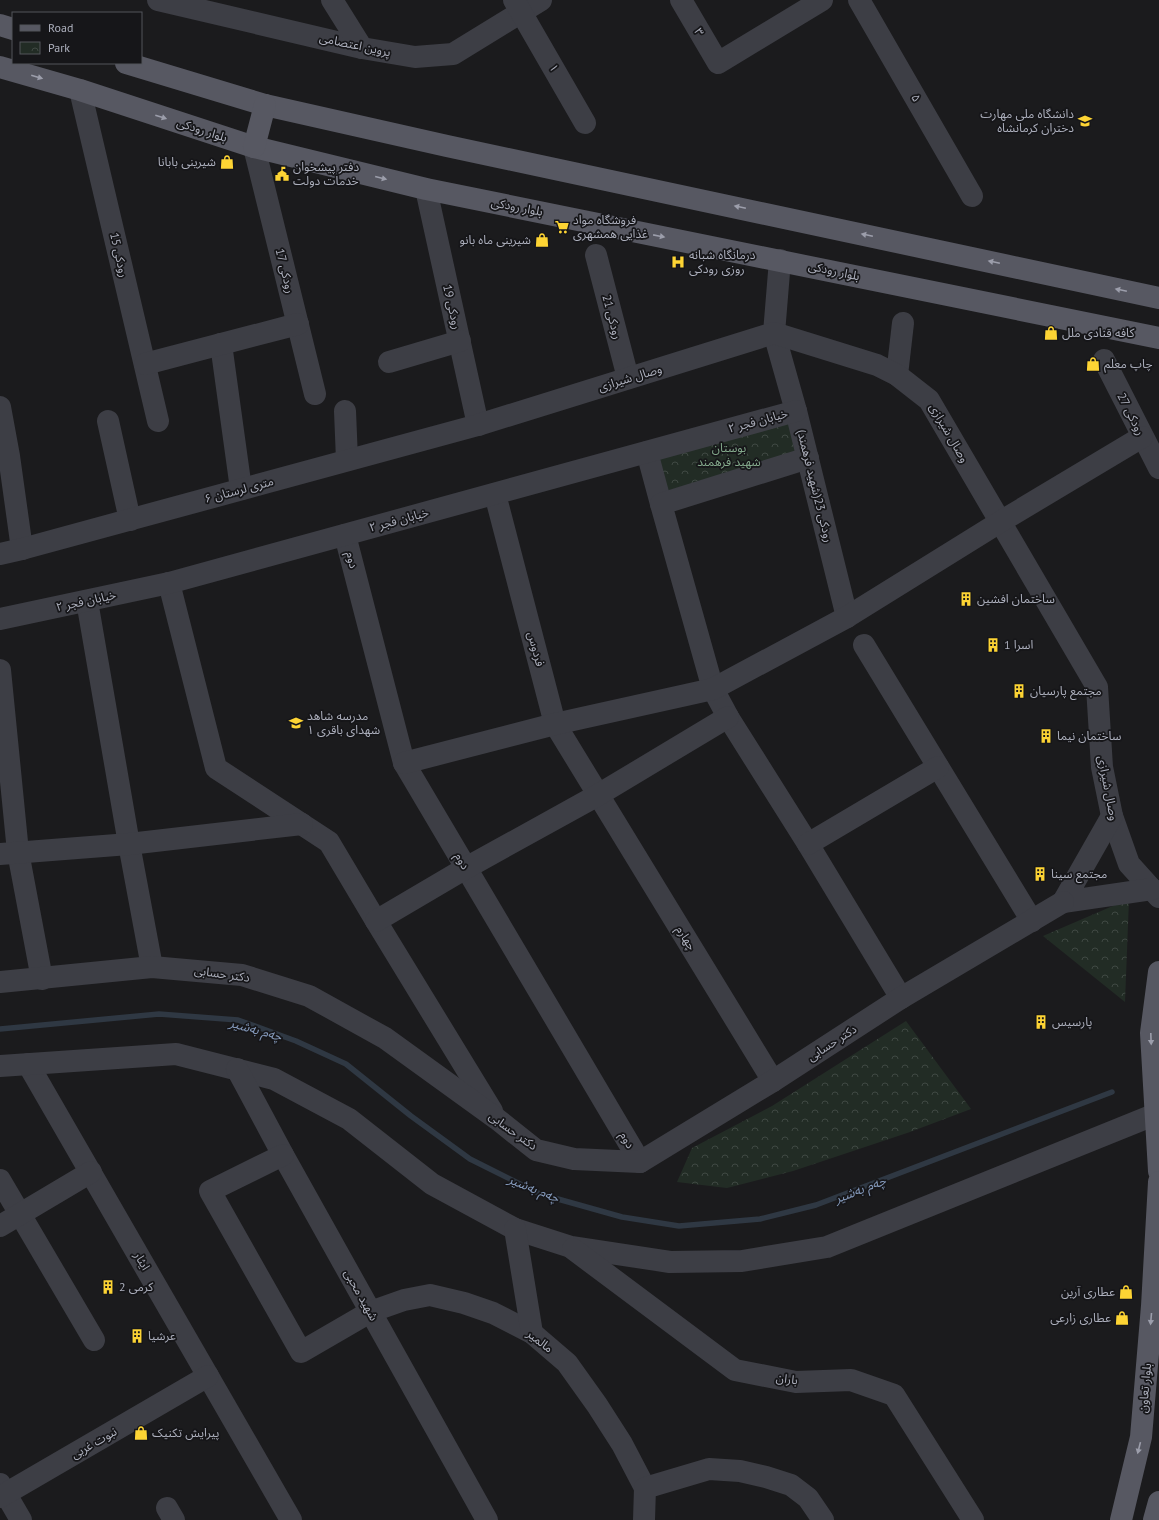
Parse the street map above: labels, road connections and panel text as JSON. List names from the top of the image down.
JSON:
{
  "streets": {
    "main road": ["بلوار رودکی", "بلوار تعاون"],
    "street": [
      "۳",
      "پروین اعتصامی",
      "۱",
      "۵",
      "رودکی 15",
      "رودکی 17",
      "رودکی 19",
      "رودکی 21",
      "وصال شیرازی",
      "رودکی 27",
      "خیابان فجر ۲",
      "رودکی 23(شهید فرهمند)",
      "۶ متری لرستان",
      "دوم",
      "فردوس",
      "چهارم",
      "دکتر حسابی",
      "ایثار",
      "شهید محبی",
      "مالمیر",
      "باران",
      "نبوت غربی"
    ]
  },
  "crossings": [
    ["پروین اعتصامی", "۱"],
    ["بلوار رودکی", "رودکی 15"],
    ["بلوار رودکی", "رودکی 17"],
    ["بلوار رودکی", "رودکی 19"],
    ["بلوار رودکی", "رودکی 23(شهید فرهمند)"],
    ["رودکی 19", "وصال شیرازی"],
    ["رودکی 19", "۶ متری لرستان"],
    ["رودکی 21", "وصال شیرازی"],
    ["وصال شیرازی", "رودکی 23(شهید فرهمند)"],
    ["وصال شیرازی", "۶ متری لرستان"],
    ["خیابان فجر ۲", "رودکی 23(شهید فرهمند)"],
    ["خیابان فجر ۲", "دوم"],
    ["خیابان فجر ۲", "فردوس"],
    ["دوم", "دکتر حسابی"],
    ["فردوس", "چهارم"],
    ["چهارم", "دکتر حسابی"],
    ["ایثار", "نبوت غربی"],
    ["شهید محبی", "مالمیر"]
  ],
  "one_way": ["بلوار تعاون"],
  "water": ["چەم بەشیر"],
  "parks": ["بوستان شهید فرهمند"],
  "places": {
    "school or university": ["دانشگاه ملی مهارت دختران کرمانشاه", "مدرسه شاهد شهدای باقری ۱"],
    "shop": [
      "شیرینی بابانا",
      "شیرینی ماه بانو",
      "کافه قنادی ملل",
      "چاپ معلم",
      "عطاری آرین",
      "عطاری زارعی",
      "پیرایش تکنیک"
    ],
    "public building": ["دفتر پیشخوان خدمات دولت"],
    "supermarket": ["فروشگاه مواد غذایی همشهری"],
    "hospital": ["درمانگاه شبانه روزی رودکی"],
    "building": [
      "ساختمان افشین",
      "اسرا 1",
      "مجتمع پارسیان",
      "ساختمان نیما",
      "مجتمع سینا",
      "پارسیس",
      "کرمی 2",
      "عرشیا"
    ]
  },
  "legend": ["Road", "Park"]
}
